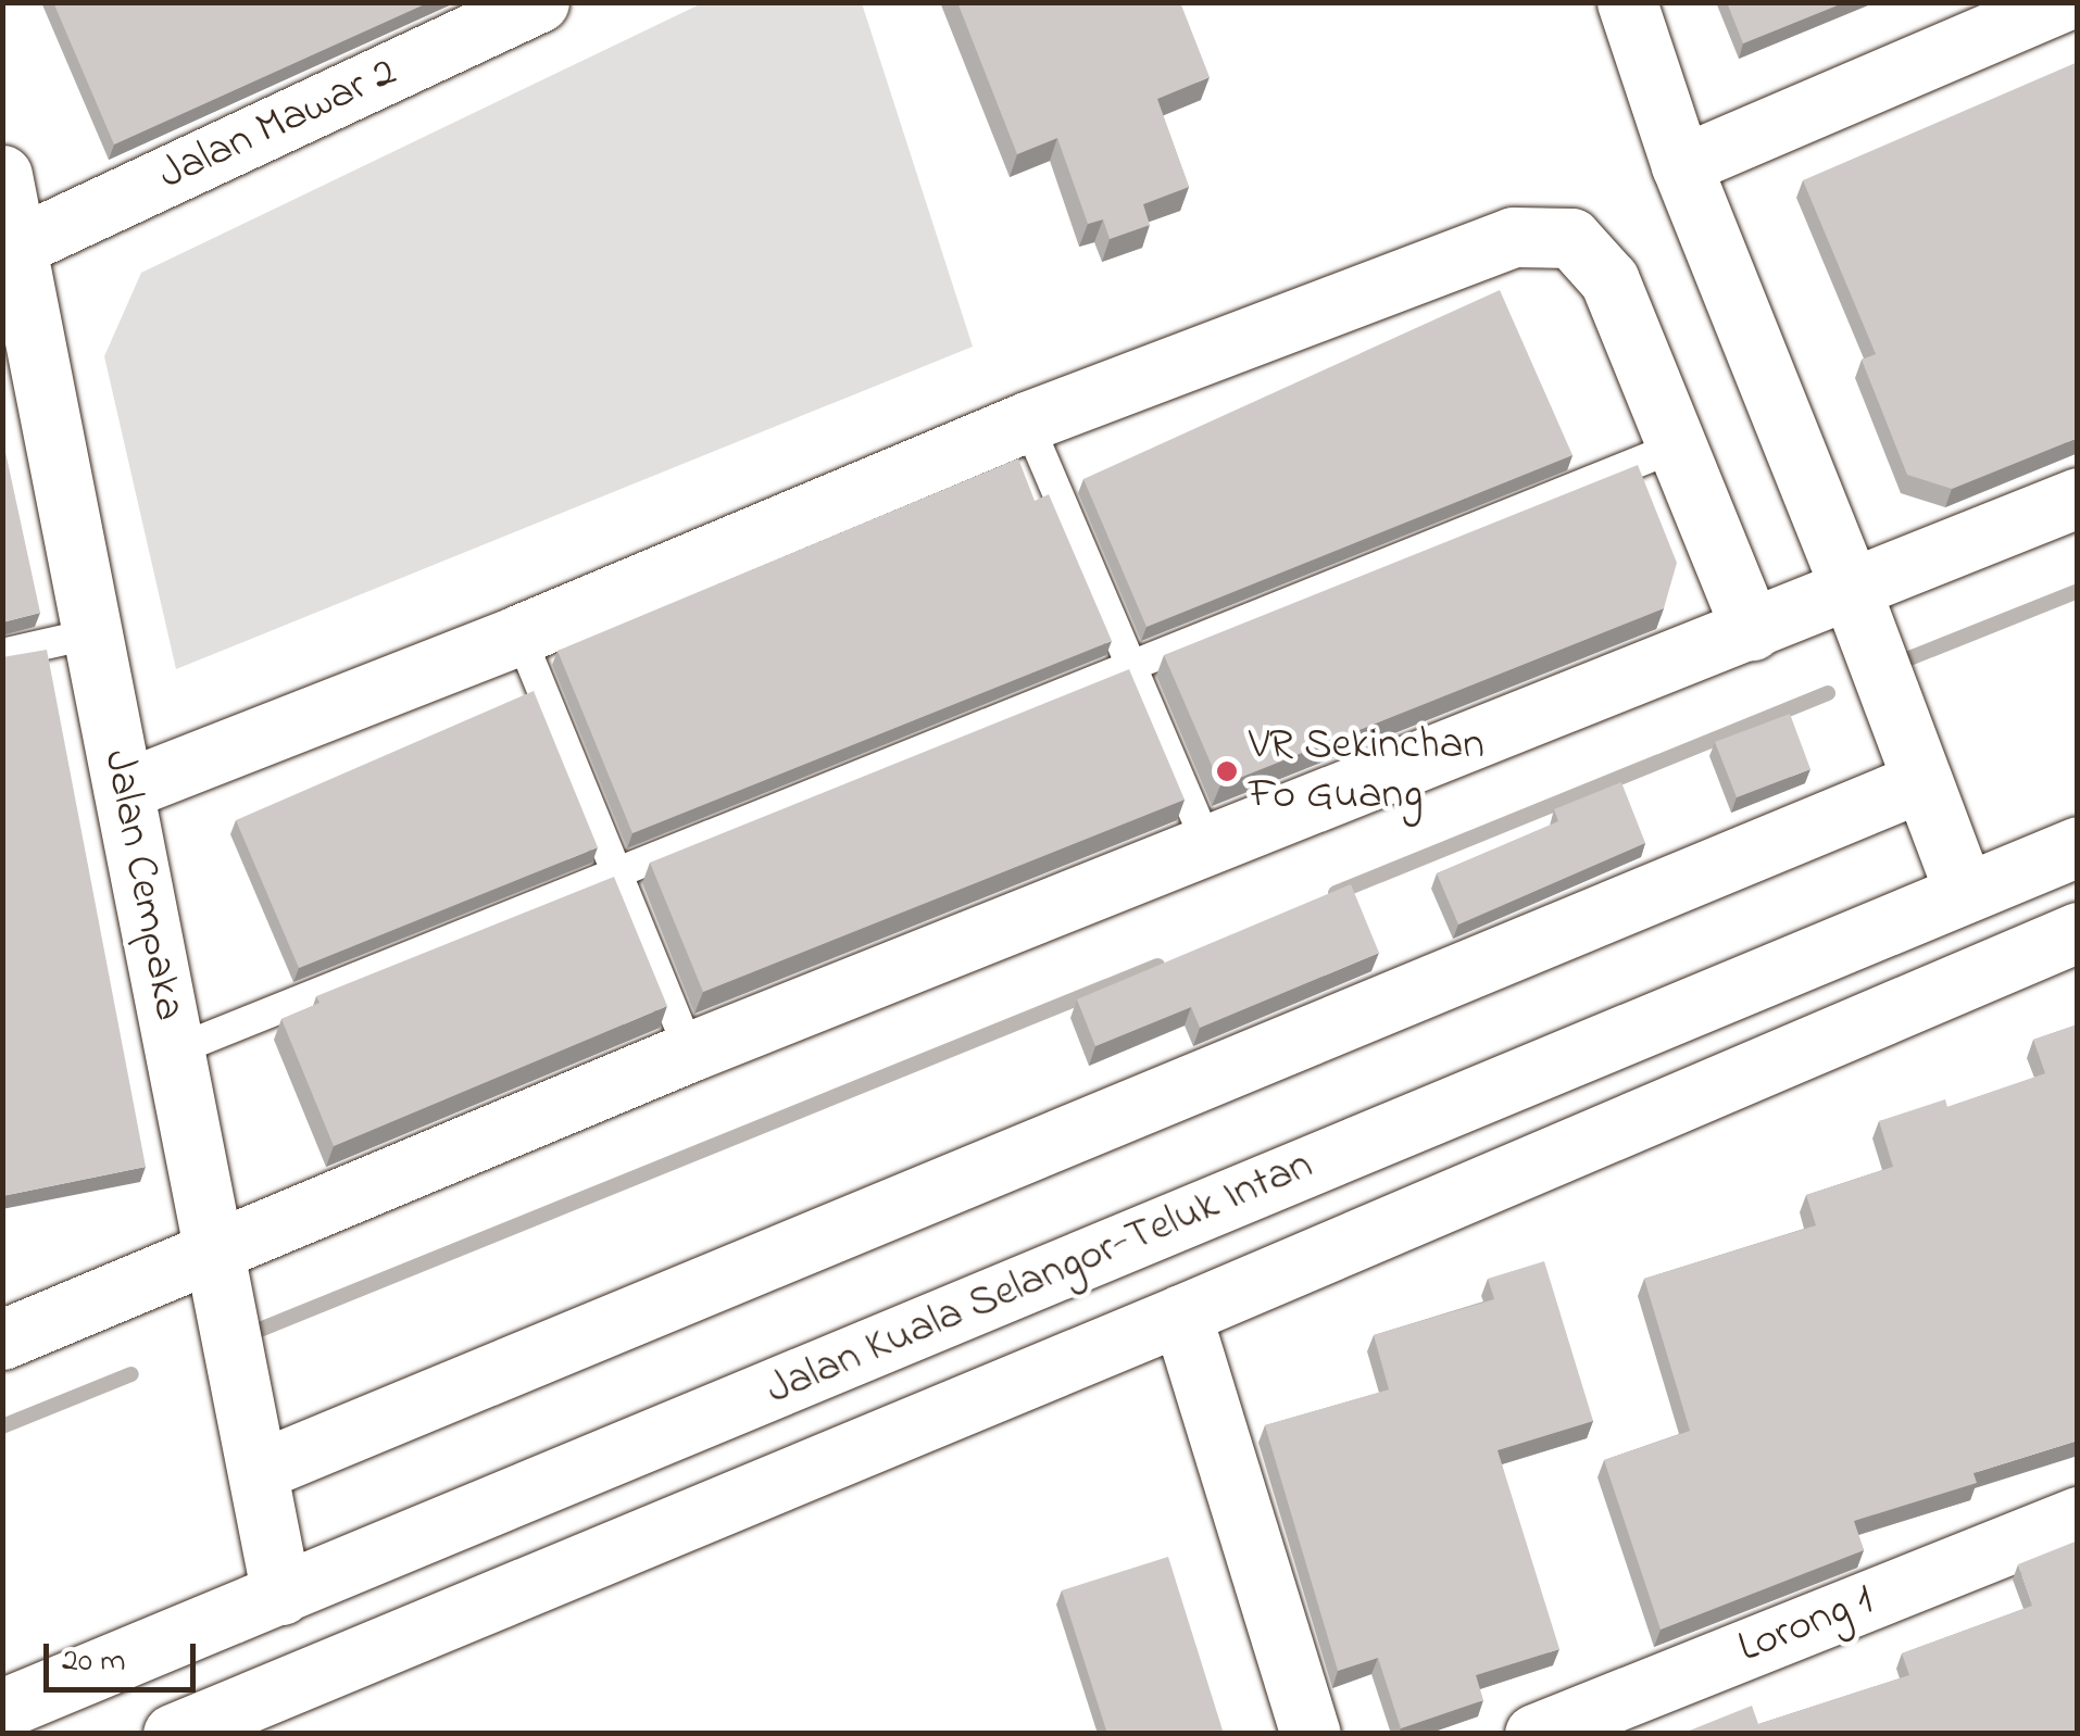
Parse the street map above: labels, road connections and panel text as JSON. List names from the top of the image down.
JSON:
{
  "streets": {
    "main road": [
      "Jalan Mawar 2",
      "Jalan Cempaka",
      "Jalan Kuala Selangor-Teluk Intan",
      "Lorong 1"
    ]
  },
  "crossings": [
    ["Jalan Mawar 2", "Jalan Cempaka"],
    ["Jalan Cempaka", "Jalan Kuala Selangor-Teluk Intan"]
  ],
  "places": ["VR Sekinchan Fo Guang"],
  "scale_bar": "20 m"
}
